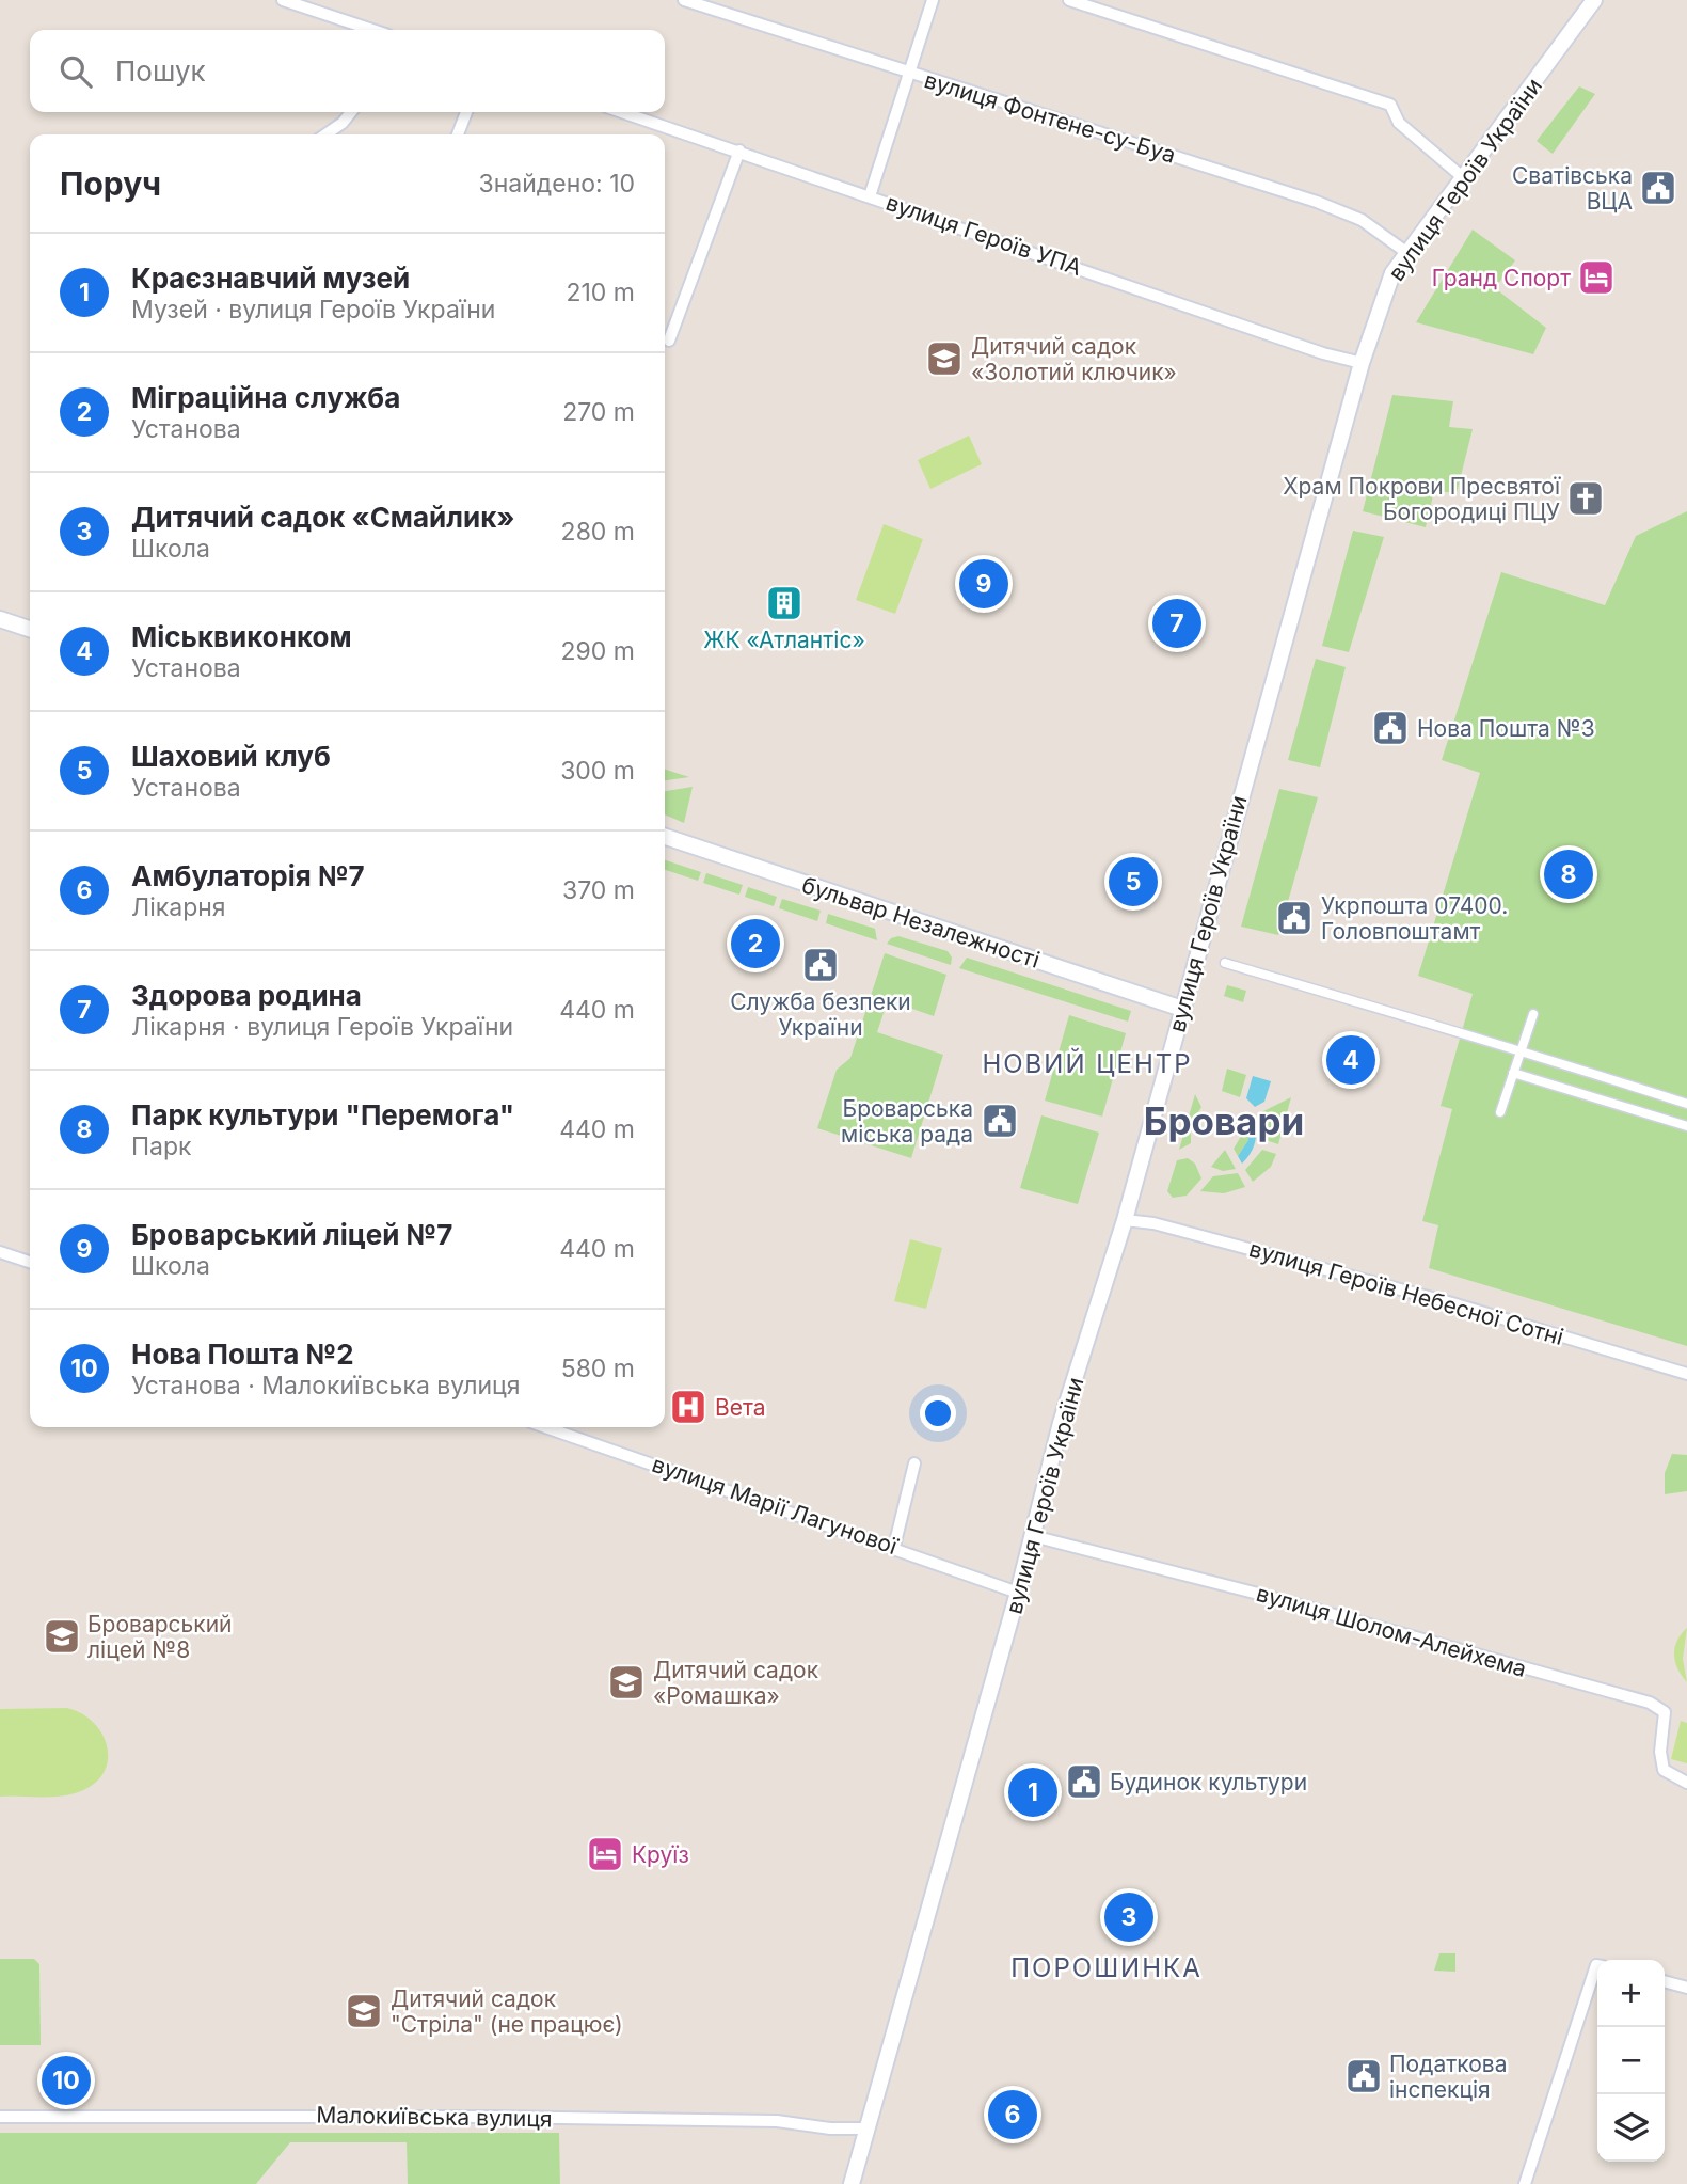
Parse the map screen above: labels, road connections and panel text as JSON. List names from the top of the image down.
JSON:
{
  "streets": {
    "main road": ["вулиця Героїв України", "бульвар Незалежності"],
    "street": [
      "вулиця Фонтене-су-Буа",
      "вулиця Героїв УПА",
      "вулиця Героїв Небесної Сотні",
      "вулиця Марії Лагунової",
      "вулиця Шолом-Алейхема",
      "Малокиївська вулиця"
    ]
  },
  "crossings": [
    ["вулиця Фонтене-су-Буа", "вулиця Героїв України"],
    ["вулиця Героїв України", "вулиця Героїв УПА"],
    ["вулиця Героїв України", "бульвар Незалежності"],
    ["вулиця Героїв України", "вулиця Героїв Небесної Сотні"],
    ["вулиця Героїв України", "вулиця Марії Лагунової"],
    ["вулиця Героїв України", "вулиця Шолом-Алейхема"],
    ["вулиця Героїв України", "Малокиївська вулиця"]
  ],
  "districts": ["НОВИЙ ЦЕНТР", "Бровари", "ПОРОШИНКА"],
  "places": {
    "public building": [
      "Сватівська ВЦА",
      "Нова Пошта №3",
      "Укрпошта 07400. Головпоштамт",
      "Служба безпеки України",
      "Броварська міська рада",
      "Будинок культури",
      "Податкова інспекція"
    ],
    "hotel": ["Гранд Спорт", "Круїз"],
    "school or university": [
      "Дитячий садок «Золотий ключик»",
      "Броварський ліцей №8",
      "Дитячий садок «Ромашка»",
      "Дитячий садок \"Стріла\" (не працює)"
    ],
    "church": ["Храм Покрови Пресвятої Богородиці ПЦУ"],
    "building": ["ЖК «Атлантіс»"],
    "hospital": ["Вета"]
  },
  "page": {
    "search": "Пошук",
    "heading": ["Поруч", "Знайдено: 10"],
    "list": [
      {
        "mark": "1",
        "name": "Краєзнавчий музей",
        "note": "Музей · вулиця Героїв України",
        "value": "210 m"
      },
      {
        "mark": "2",
        "name": "Міграційна служба",
        "note": "Установа",
        "value": "270 m"
      },
      {
        "mark": "3",
        "name": "Дитячий садок «Смайлик»",
        "note": "Школа",
        "value": "280 m"
      },
      {
        "mark": "4",
        "name": "Міськвиконком",
        "note": "Установа",
        "value": "290 m"
      },
      {
        "mark": "5",
        "name": "Шаховий клуб",
        "note": "Установа",
        "value": "300 m"
      },
      {
        "mark": "6",
        "name": "Амбулаторія №7",
        "note": "Лікарня",
        "value": "370 m"
      },
      {
        "mark": "7",
        "name": "Здорова родина",
        "note": "Лікарня · вулиця Героїв України",
        "value": "440 m"
      },
      {
        "mark": "8",
        "name": "Парк культури \"Перемога\"",
        "note": "Парк",
        "value": "440 m"
      },
      {
        "mark": "9",
        "name": "Броварський ліцей №7",
        "note": "Школа",
        "value": "440 m"
      },
      {
        "mark": "10",
        "name": "Нова Пошта №2",
        "note": "Установа · Малокиївська вулиця",
        "value": "580 m"
      }
    ],
    "pins": [
      "9",
      "7",
      "8",
      "5",
      "2",
      "4",
      "1",
      "3",
      "10",
      "6"
    ],
    "map_buttons": ["+", "−"]
  }
}
